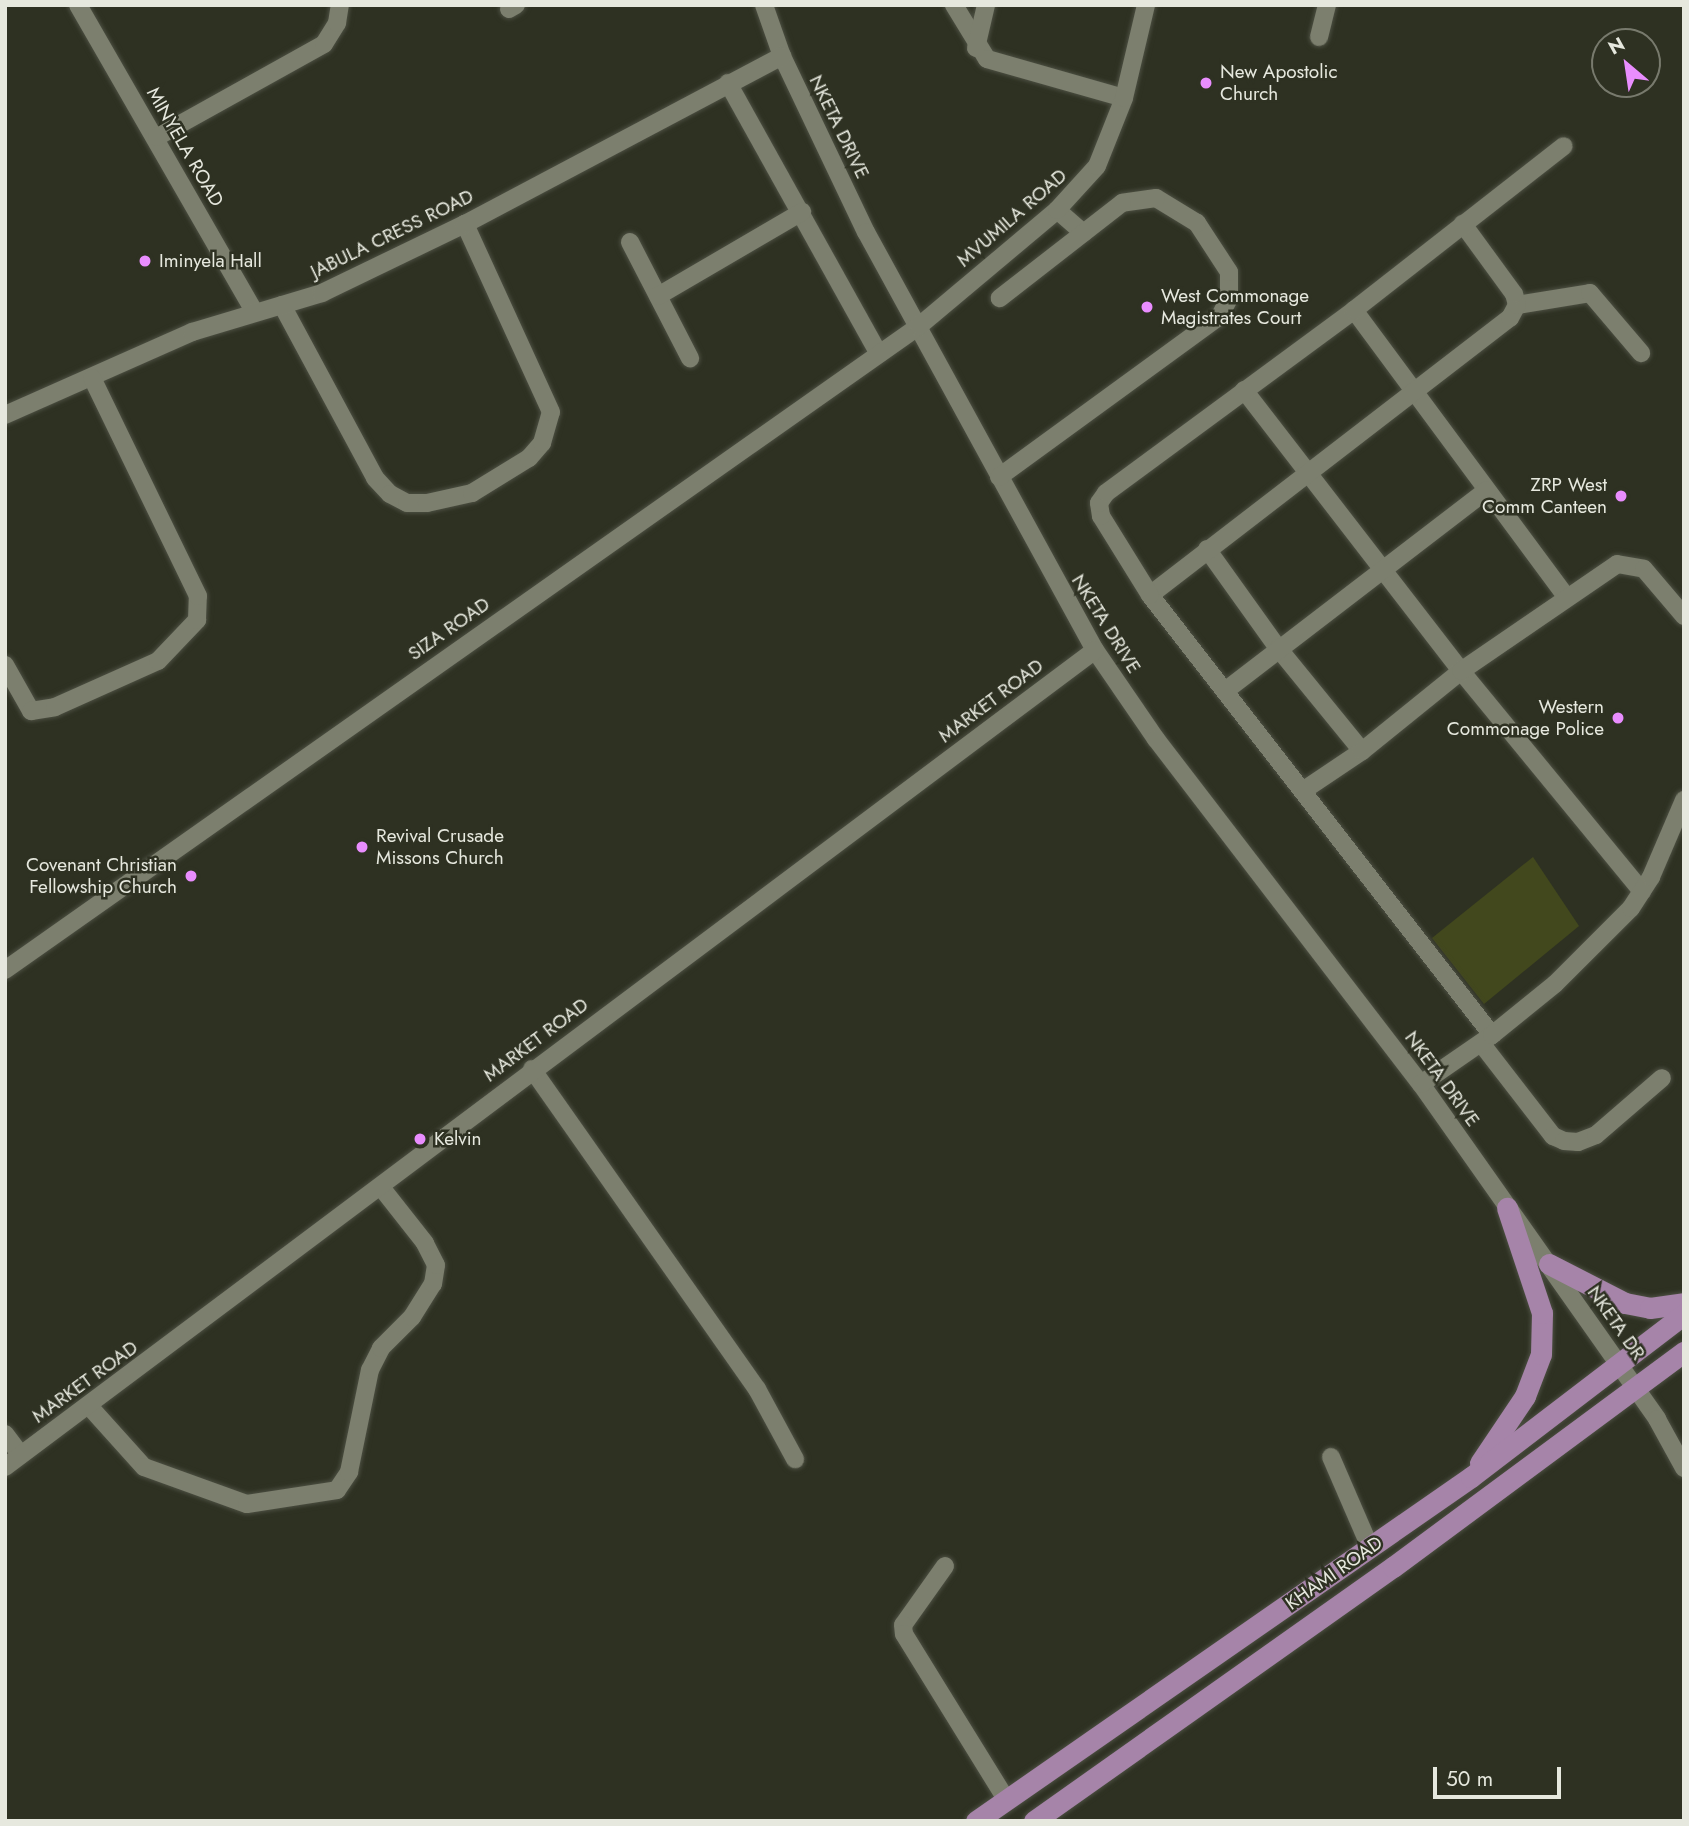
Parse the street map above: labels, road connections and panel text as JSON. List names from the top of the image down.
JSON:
{
  "streets": {
    "main road": ["KHAMI ROAD"],
    "street": [
      "NKETA DRIVE",
      "MINYELA ROAD",
      "MVUMILA ROAD",
      "JABULA CRESS ROAD",
      "SIZA ROAD",
      "MARKET ROAD",
      "NKETA DR"
    ]
  },
  "crossings": [
    ["NKETA DRIVE", "MVUMILA ROAD"],
    ["NKETA DRIVE", "JABULA CRESS ROAD"],
    ["NKETA DRIVE", "SIZA ROAD"],
    ["NKETA DRIVE", "MARKET ROAD"],
    ["NKETA DRIVE", "NKETA DR"],
    ["MINYELA ROAD", "JABULA CRESS ROAD"],
    ["MVUMILA ROAD", "SIZA ROAD"],
    ["NKETA DR", "KHAMI ROAD"]
  ],
  "places": [
    "New Apostolic Church",
    "Iminyela Hall",
    "West Commonage Magistrates Court",
    "ZRP West Comm Canteen",
    "Western Commonage Police",
    "Revival Crusade Missons Church",
    "Covenant Christian Fellowship Church",
    "Kelvin"
  ],
  "scale_bar": "50 m",
  "north": "top left"
}
